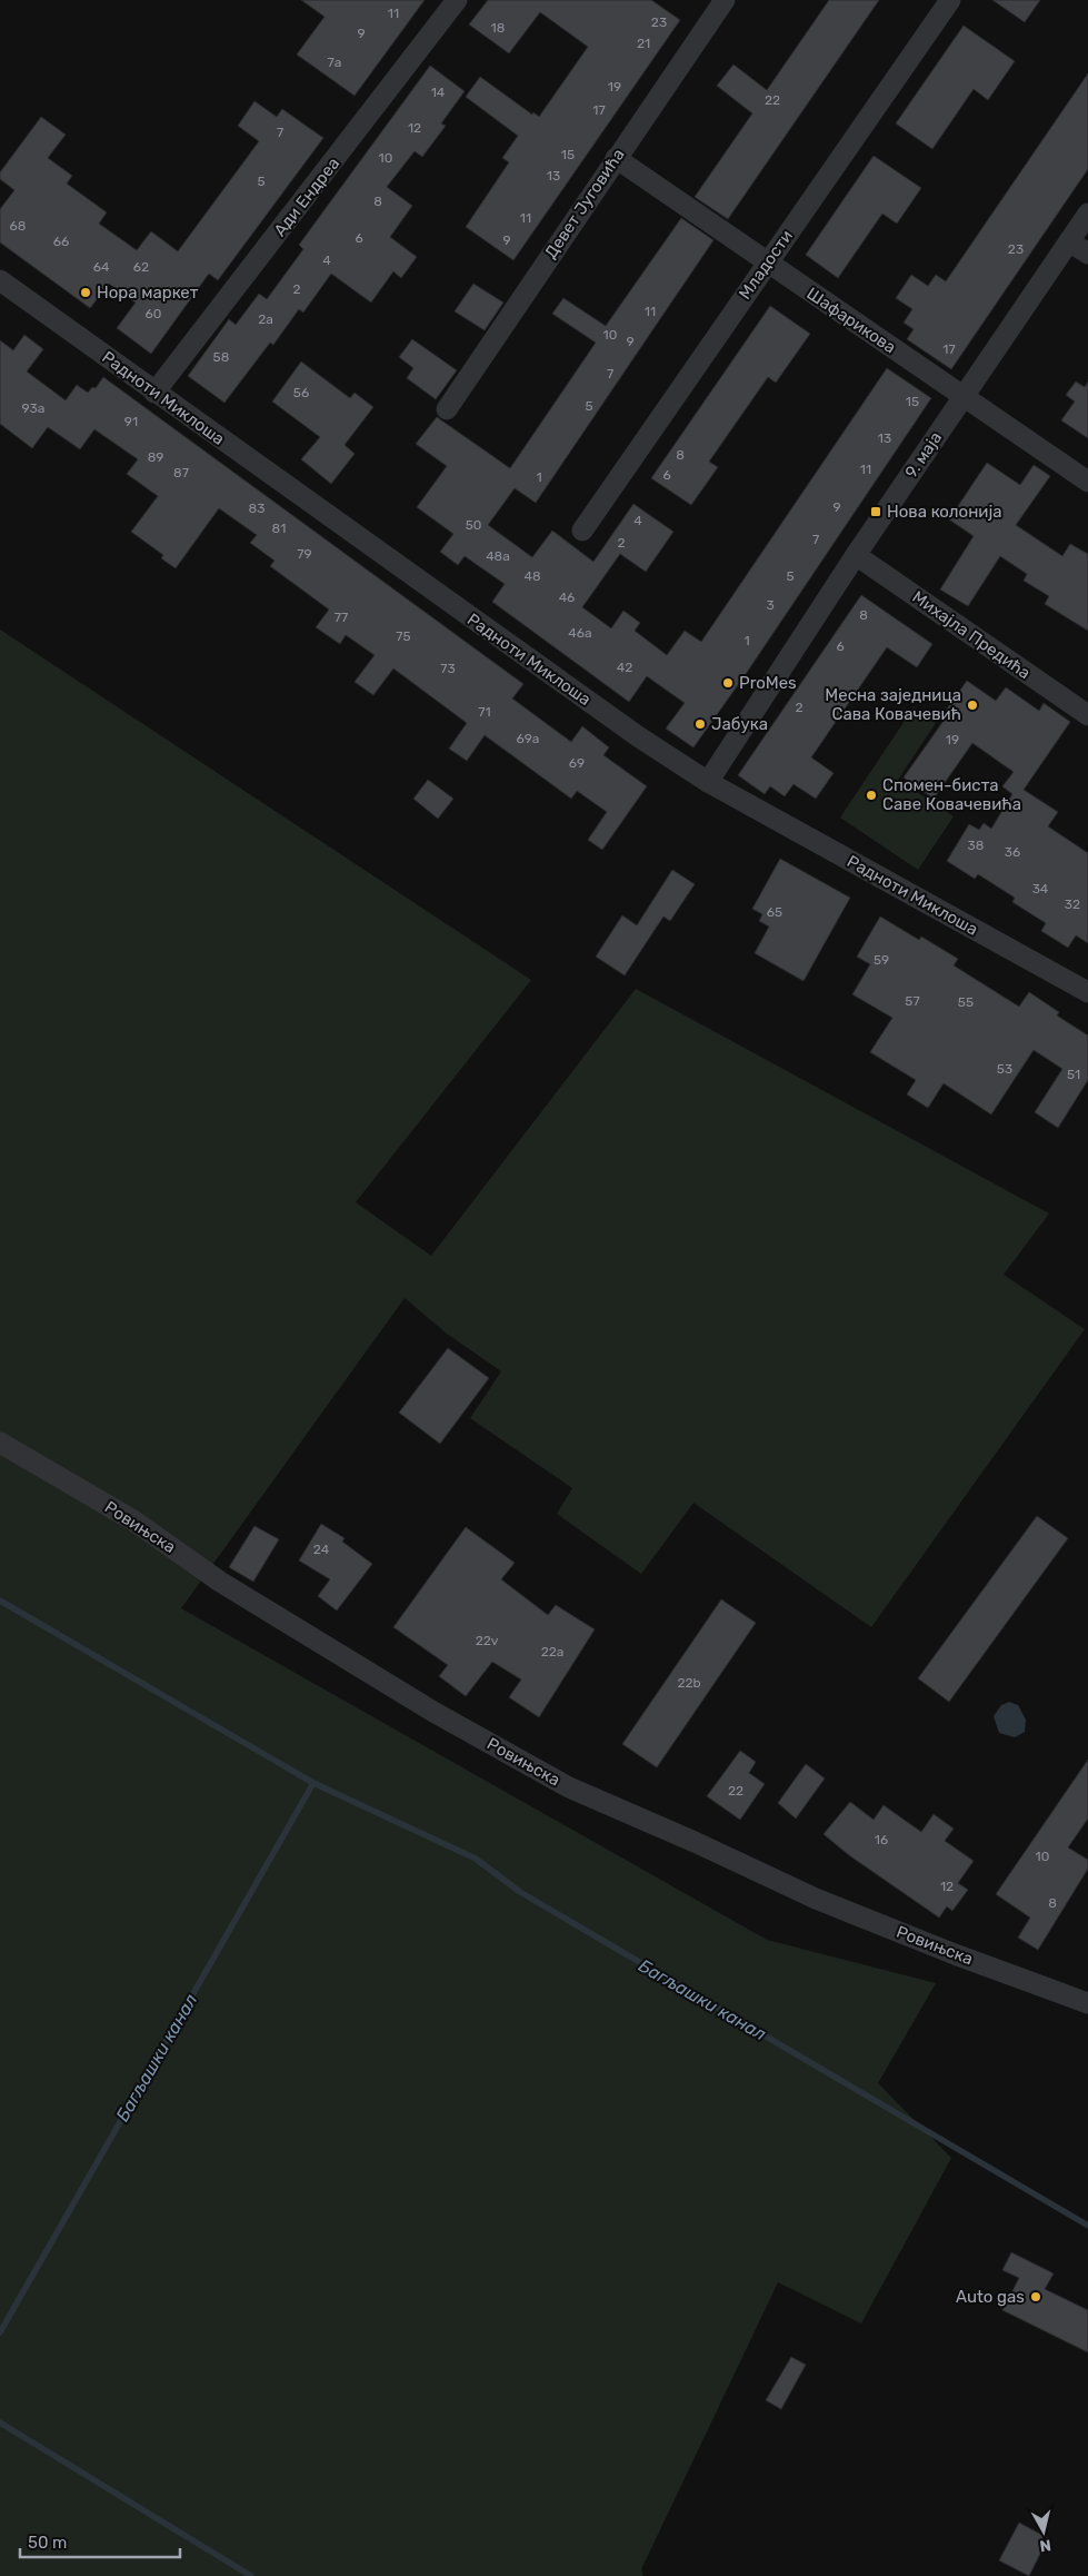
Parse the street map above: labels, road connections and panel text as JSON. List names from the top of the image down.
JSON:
{
  "streets": {
    "street": [
      "Ади Ендреа",
      "Девет Југовића",
      "Младости",
      "Шафарикова",
      "Радноти Миклоша",
      "9. маја",
      "Михајла Предића",
      "Ровињска"
    ]
  },
  "crossings": [
    ["Ади Ендреа", "Радноти Миклоша"],
    ["Девет Југовића", "Шафарикова"],
    ["Младости", "Шафарикова"],
    ["Шафарикова", "9. маја"],
    ["Радноти Миклоша", "9. маја"],
    ["9. маја", "Михајла Предића"]
  ],
  "water": ["Багљашки канал"],
  "places": {
    "other": [
      "Нора маркет",
      "ProMes",
      "Месна заједница Сава Ковачевић",
      "Јабука",
      "Спомен-биста Саве Ковачевића",
      "Auto gas"
    ],
    "transit": ["Нова колонија"]
  },
  "house_numbers": [
    "11",
    "23",
    "18",
    "9",
    "21",
    "7a",
    "19",
    "14",
    "22",
    "17",
    "12",
    "7",
    "15",
    "10",
    "13",
    "5",
    "8",
    "11",
    "68",
    "6",
    "9",
    "66",
    "23",
    "4",
    "64",
    "62",
    "2",
    "11",
    "60",
    "2a",
    "10",
    "9",
    "17",
    "58",
    "7",
    "56",
    "15",
    "5",
    "93a",
    "91",
    "13",
    "8",
    "89",
    "11",
    "87",
    "6",
    "1",
    "9",
    "83",
    "4",
    "50",
    "81",
    "7",
    "2",
    "79",
    "48a",
    "48",
    "5",
    "46",
    "3",
    "8",
    "77",
    "46a",
    "75",
    "1",
    "6",
    "42",
    "73",
    "2",
    "71",
    "69a",
    "19",
    "69",
    "38",
    "36",
    "34",
    "32",
    "65",
    "59",
    "57",
    "55",
    "53",
    "51",
    "24",
    "22v",
    "22a",
    "22b",
    "22",
    "16",
    "10",
    "12",
    "8"
  ],
  "scale_bar": "50 m",
  "north": "bottom"
}
